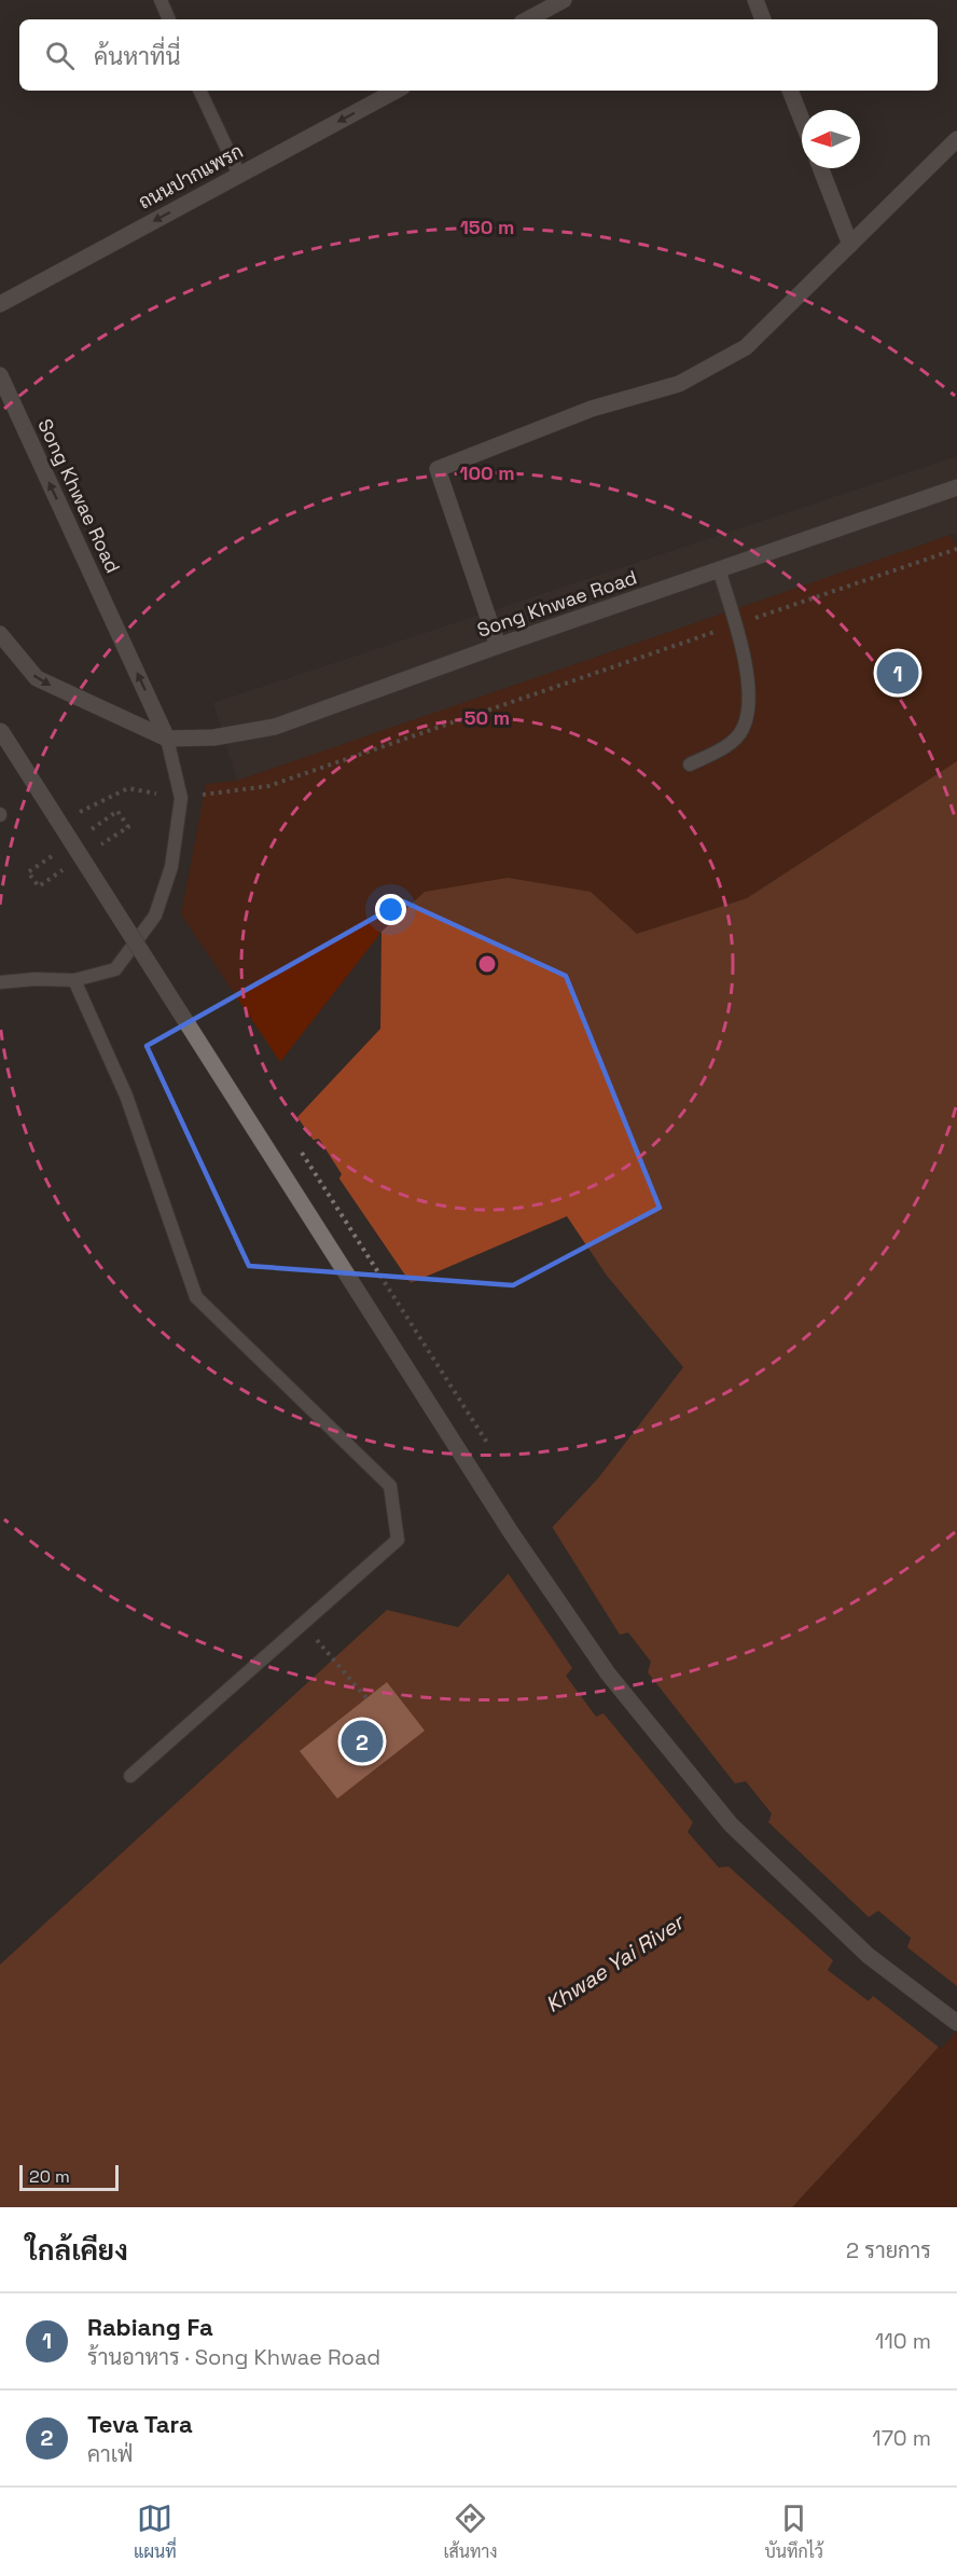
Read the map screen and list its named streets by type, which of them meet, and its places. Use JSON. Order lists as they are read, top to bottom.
{
  "streets": {
    "street": ["ถนนปากแพรก", "Song Khwae Road"]
  },
  "one_way": ["ถนนปากแพรก"],
  "water": ["Khwae Yai River"],
  "scale_bar": "20 m",
  "north": "left",
  "page": {
    "search": "ค้นหาที่นี่",
    "pins": ["1", "2"],
    "scale": "20 m",
    "heading": ["ใกล้เคียง", "2 รายการ"],
    "list": [
      {
        "mark": "1",
        "name": "Rabiang Fa",
        "note": "ร้านอาหาร · Song Khwae Road",
        "value": "110 m"
      },
      {
        "mark": "2",
        "name": "Teva Tara",
        "note": "คาเฟ่",
        "value": "170 m"
      }
    ],
    "nav": ["แผนที่", "เส้นทาง", "บันทึกไว้"]
  },
  "rings": ["150 m", "100 m", "50 m"]
}
